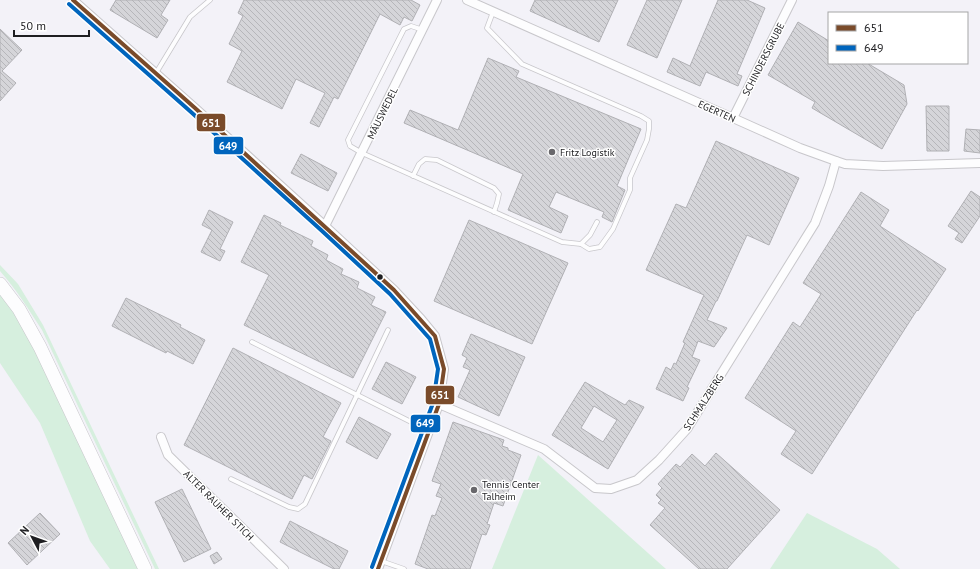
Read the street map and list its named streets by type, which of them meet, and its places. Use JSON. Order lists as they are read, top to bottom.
{
  "streets": {
    "street": [
      "SCHINDERSGRUBE",
      "EGERTEN",
      "MÄUSWEDEL",
      "SCHMALZBERG",
      "ALTER RAUHER STICH"
    ]
  },
  "crossings": [
    ["SCHINDERSGRUBE", "EGERTEN"],
    ["EGERTEN", "SCHMALZBERG"]
  ],
  "places": ["Fritz Logistik", "Tennis Center Talheim"],
  "lines": ["transit line 651", "transit line 649"],
  "legend": ["651", "649"],
  "scale_bar": "50 m",
  "north": "top left"
}
